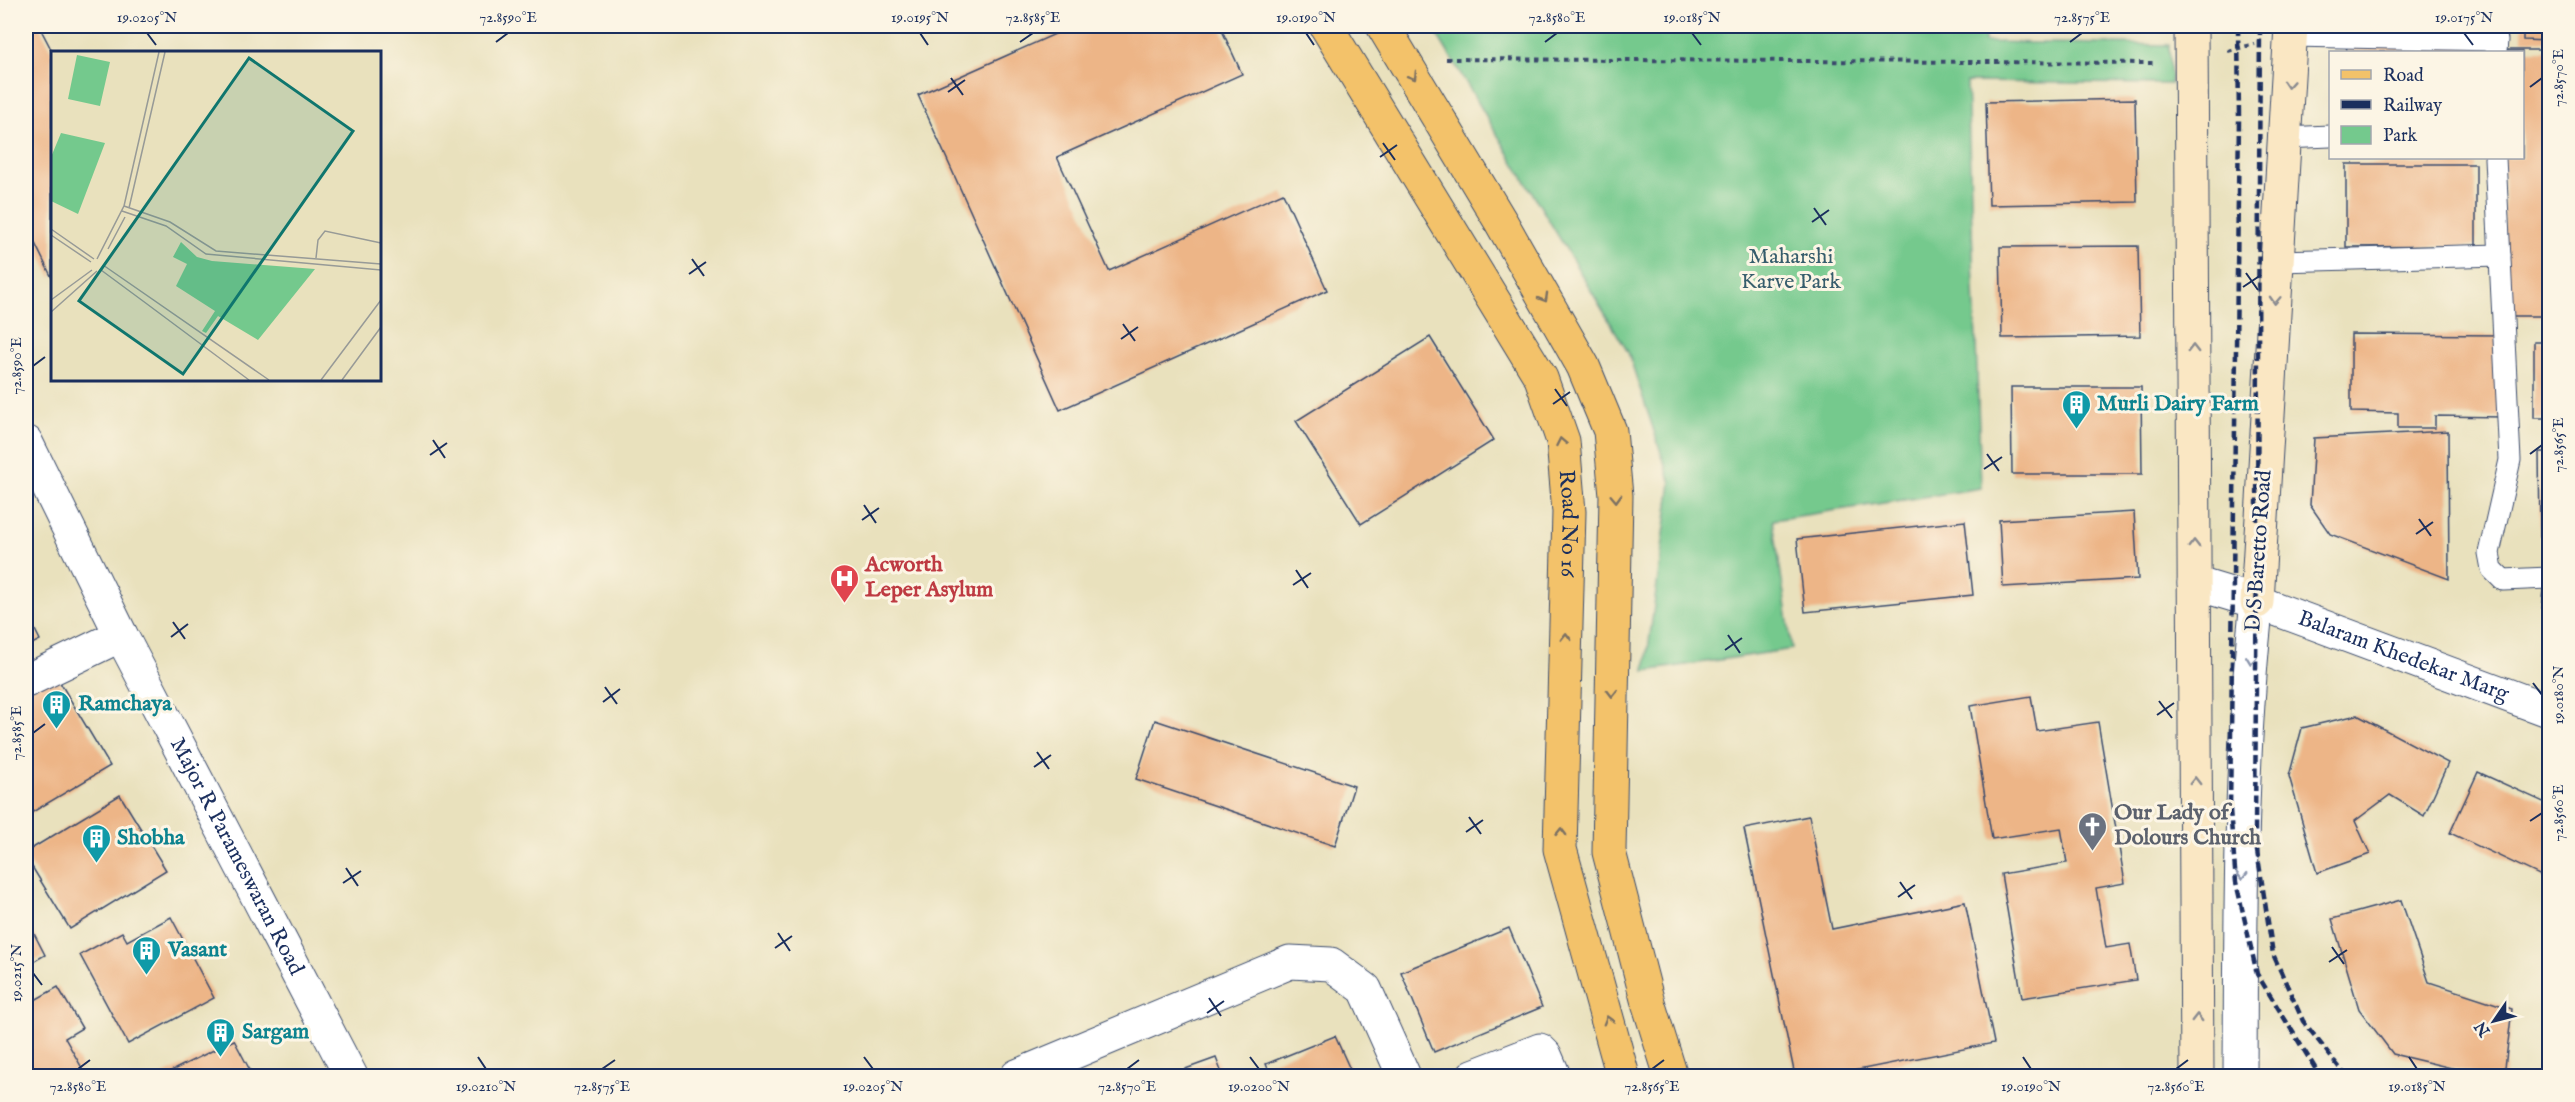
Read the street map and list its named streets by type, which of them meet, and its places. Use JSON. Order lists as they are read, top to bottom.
{
  "streets": {
    "main road": ["Road No 16", "D S Baretto Road"],
    "street": ["Balaram Khedekar Marg", "Major R Parameswaran Road"]
  },
  "crossings": [
    ["D S Baretto Road", "Balaram Khedekar Marg"]
  ],
  "parks": ["Maharshi Karve Park"],
  "places": {
    "building": [
      "Murli Dairy Farm",
      "Ramchaya",
      "Shobha",
      "Vasant",
      "Sargam"
    ],
    "hospital": ["Acworth Leper Asylum"],
    "church": ["Our Lady of Dolours Church"]
  },
  "legend": ["Road", "Railway", "Park"],
  "north": "bottom left",
  "coordinates": [
    "19.0205°N",
    "72.8590°E",
    "19.0195°N",
    "72.8585°E",
    "19.0190°N",
    "72.8580°E",
    "19.0185°N",
    "72.8575°E",
    "19.0175°N",
    "72.8570°E",
    "72.8565°E",
    "19.0180°N",
    "72.8560°E",
    "19.0215°N",
    "19.0210°N",
    "19.0200°N"
  ]
}
